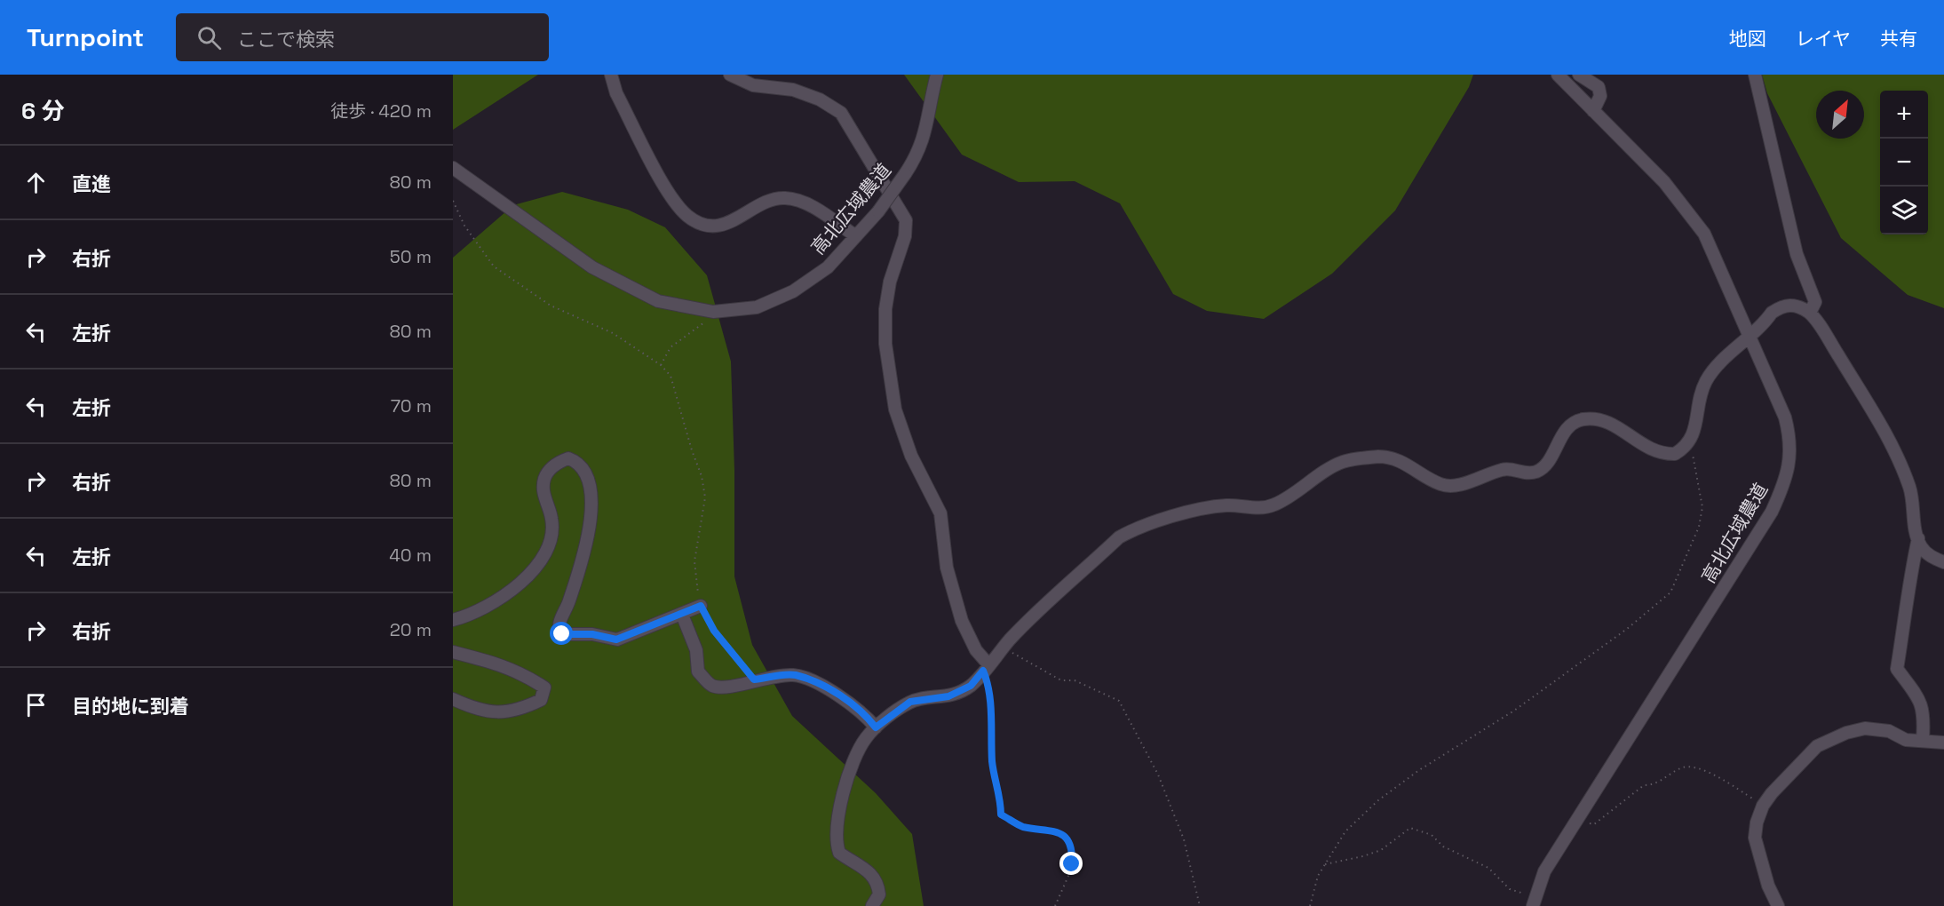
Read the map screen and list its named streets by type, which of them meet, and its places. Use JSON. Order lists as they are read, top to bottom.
{
  "streets": {
    "street": ["高北広域農道"]
  },
  "north": "top right",
  "page": {
    "header": "Turnpoint",
    "search": "ここで検索",
    "nav": ["地図", "レイヤ", "共有"],
    "heading": ["6 分", "徒歩 · 420 m"],
    "map_buttons": ["+", "−"],
    "list": [
      ["直進", "80 m"],
      ["右折", "50 m"],
      ["左折", "80 m"],
      ["左折", "70 m"],
      ["右折", "80 m"],
      ["左折", "40 m"],
      ["右折", "20 m"],
      "目的地に到着"
    ]
  }
}
